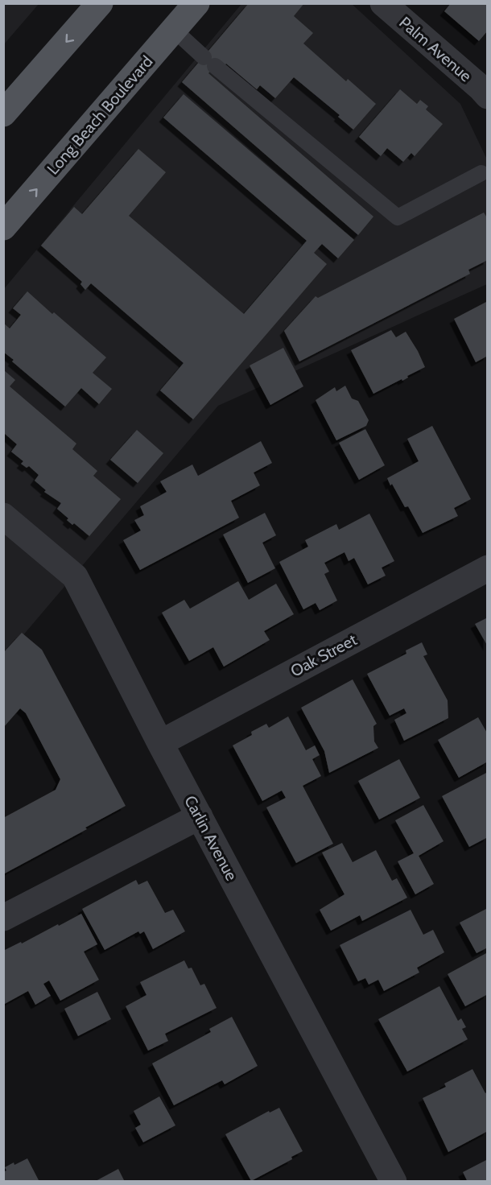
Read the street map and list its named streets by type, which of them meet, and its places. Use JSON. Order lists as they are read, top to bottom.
{
  "streets": {
    "main road": ["Long Beach Boulevard"],
    "street": ["Palm Avenue", "Oak Street", "Carlin Avenue"]
  },
  "crossings": [
    ["Oak Street", "Carlin Avenue"]
  ]
}
